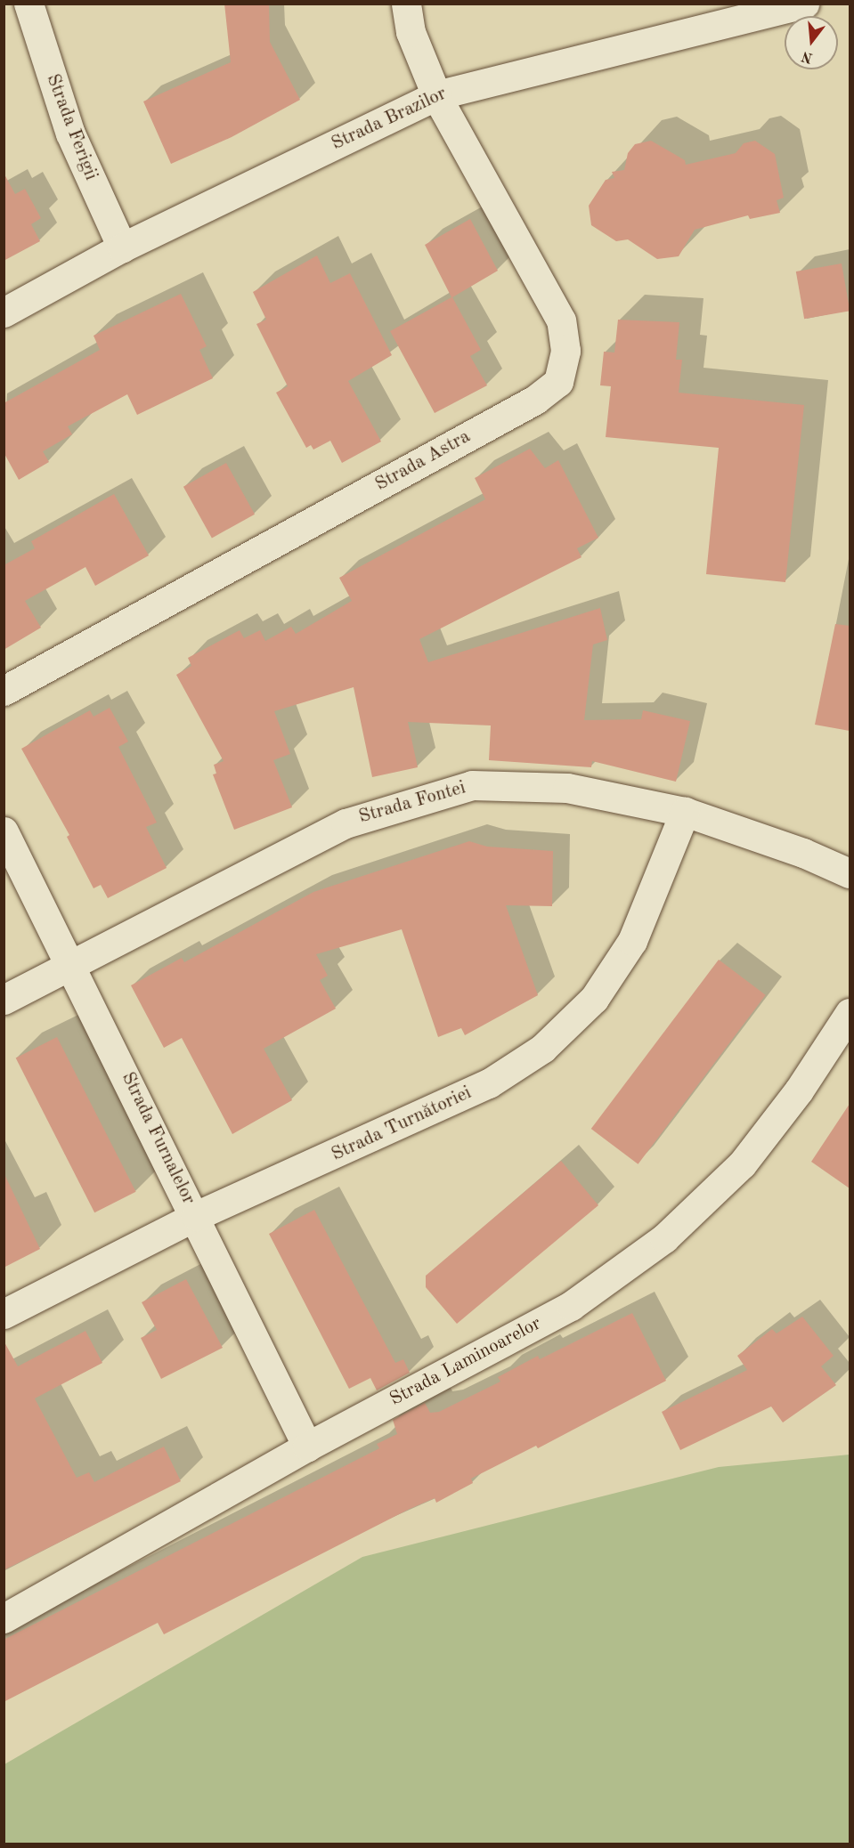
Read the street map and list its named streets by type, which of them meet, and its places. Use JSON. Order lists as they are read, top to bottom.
{
  "streets": {
    "street": [
      "Strada Brazilor",
      "Strada Ferigii",
      "Strada Astra",
      "Strada Fontei",
      "Strada Turnătoriei",
      "Strada Furnalelor",
      "Strada Laminoarelor"
    ]
  },
  "crossings": [
    ["Strada Brazilor", "Strada Ferigii"],
    ["Strada Brazilor", "Strada Astra"],
    ["Strada Fontei", "Strada Turnătoriei"],
    ["Strada Fontei", "Strada Furnalelor"],
    ["Strada Turnătoriei", "Strada Furnalelor"],
    ["Strada Furnalelor", "Strada Laminoarelor"]
  ],
  "north": "bottom"
}
